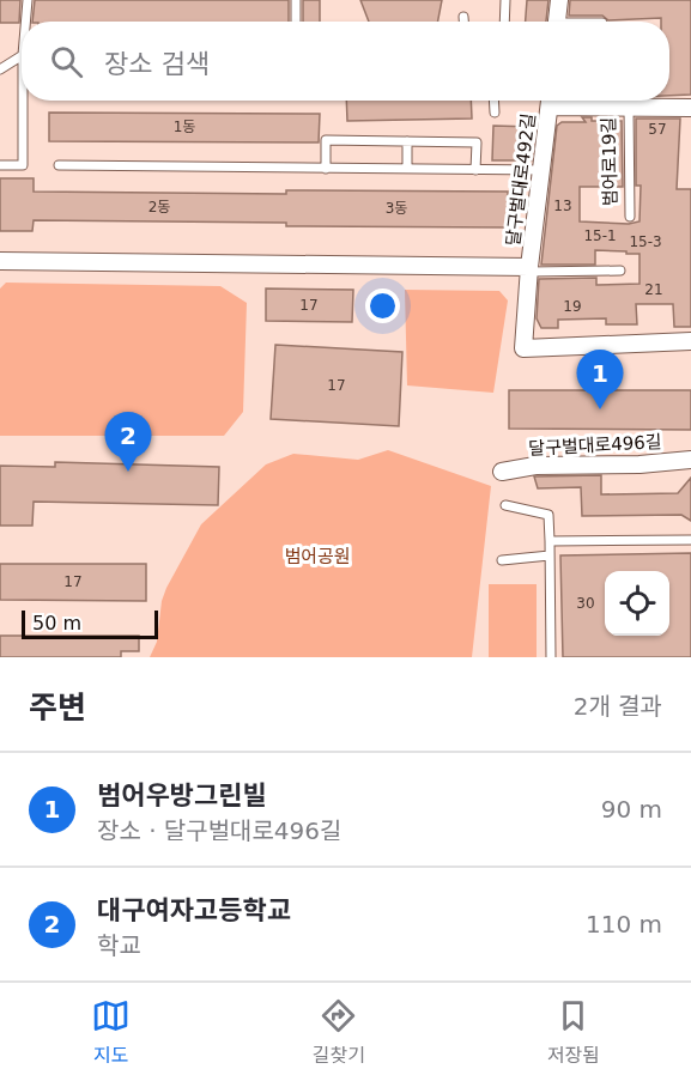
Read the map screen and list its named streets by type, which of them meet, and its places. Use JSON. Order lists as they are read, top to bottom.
{
  "streets": {
    "street": ["범어로19길", "달구벌대로492길", "달구벌대로496길"]
  },
  "parks": ["범어공원"],
  "house_numbers": [
    "1동",
    "57",
    "13",
    "2동",
    "3동",
    "15-1",
    "15-3",
    "21",
    "17",
    "19",
    "17",
    "17",
    "30"
  ],
  "scale_bar": "50 m",
  "page": {
    "search": "장소 검색",
    "pins": ["1", "2"],
    "scale": "50 m",
    "heading": ["주변", "2개 결과"],
    "list": [
      {
        "mark": "1",
        "name": "범어우방그린빌",
        "note": "장소 · 달구벌대로496길",
        "value": "90 m"
      },
      {
        "mark": "2",
        "name": "대구여자고등학교",
        "note": "학교",
        "value": "110 m"
      }
    ],
    "nav": ["지도", "길찾기", "저장됨"]
  }
}
